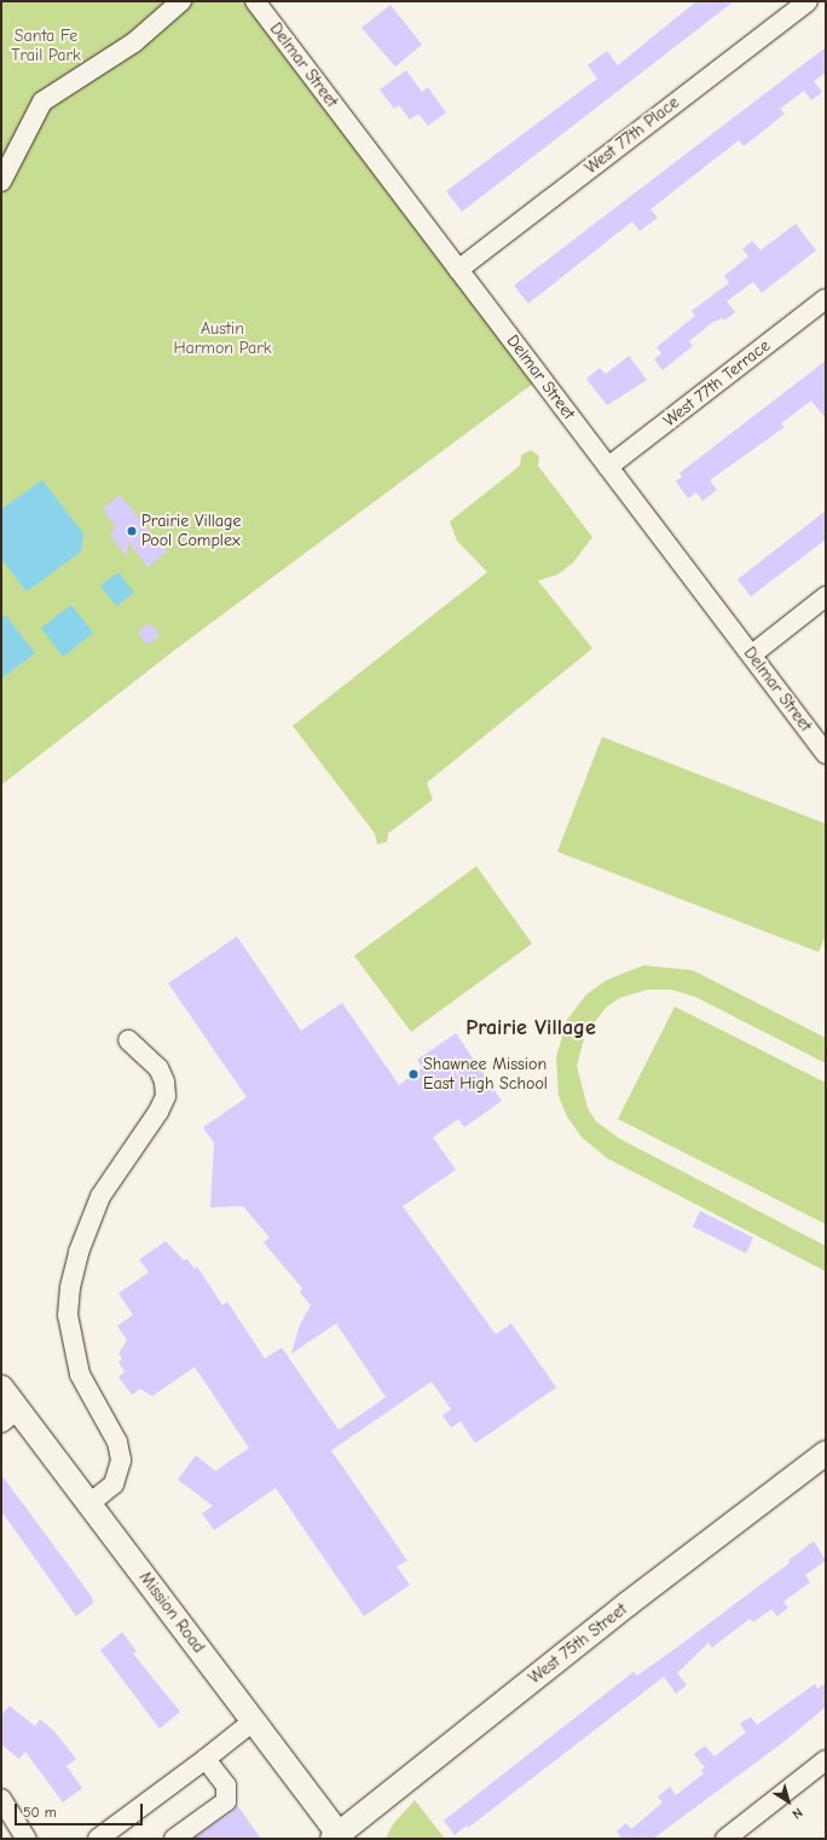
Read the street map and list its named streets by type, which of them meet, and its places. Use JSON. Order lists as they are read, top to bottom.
{
  "streets": {
    "main road": ["Mission Road", "West 75th Street"],
    "street": ["Delmar Street", "West 77th Place", "West 77th Terrace"]
  },
  "crossings": [
    ["Delmar Street", "West 77th Place"],
    ["Delmar Street", "West 77th Terrace"],
    ["Mission Road", "West 75th Street"]
  ],
  "districts": ["Prairie Village"],
  "parks": ["Santa Fe Trail Park", "Austin Harmon Park"],
  "places": ["Prairie Village Pool Complex", "Shawnee Mission East High School"],
  "scale_bar": "50 m",
  "north": "bottom right"
}
